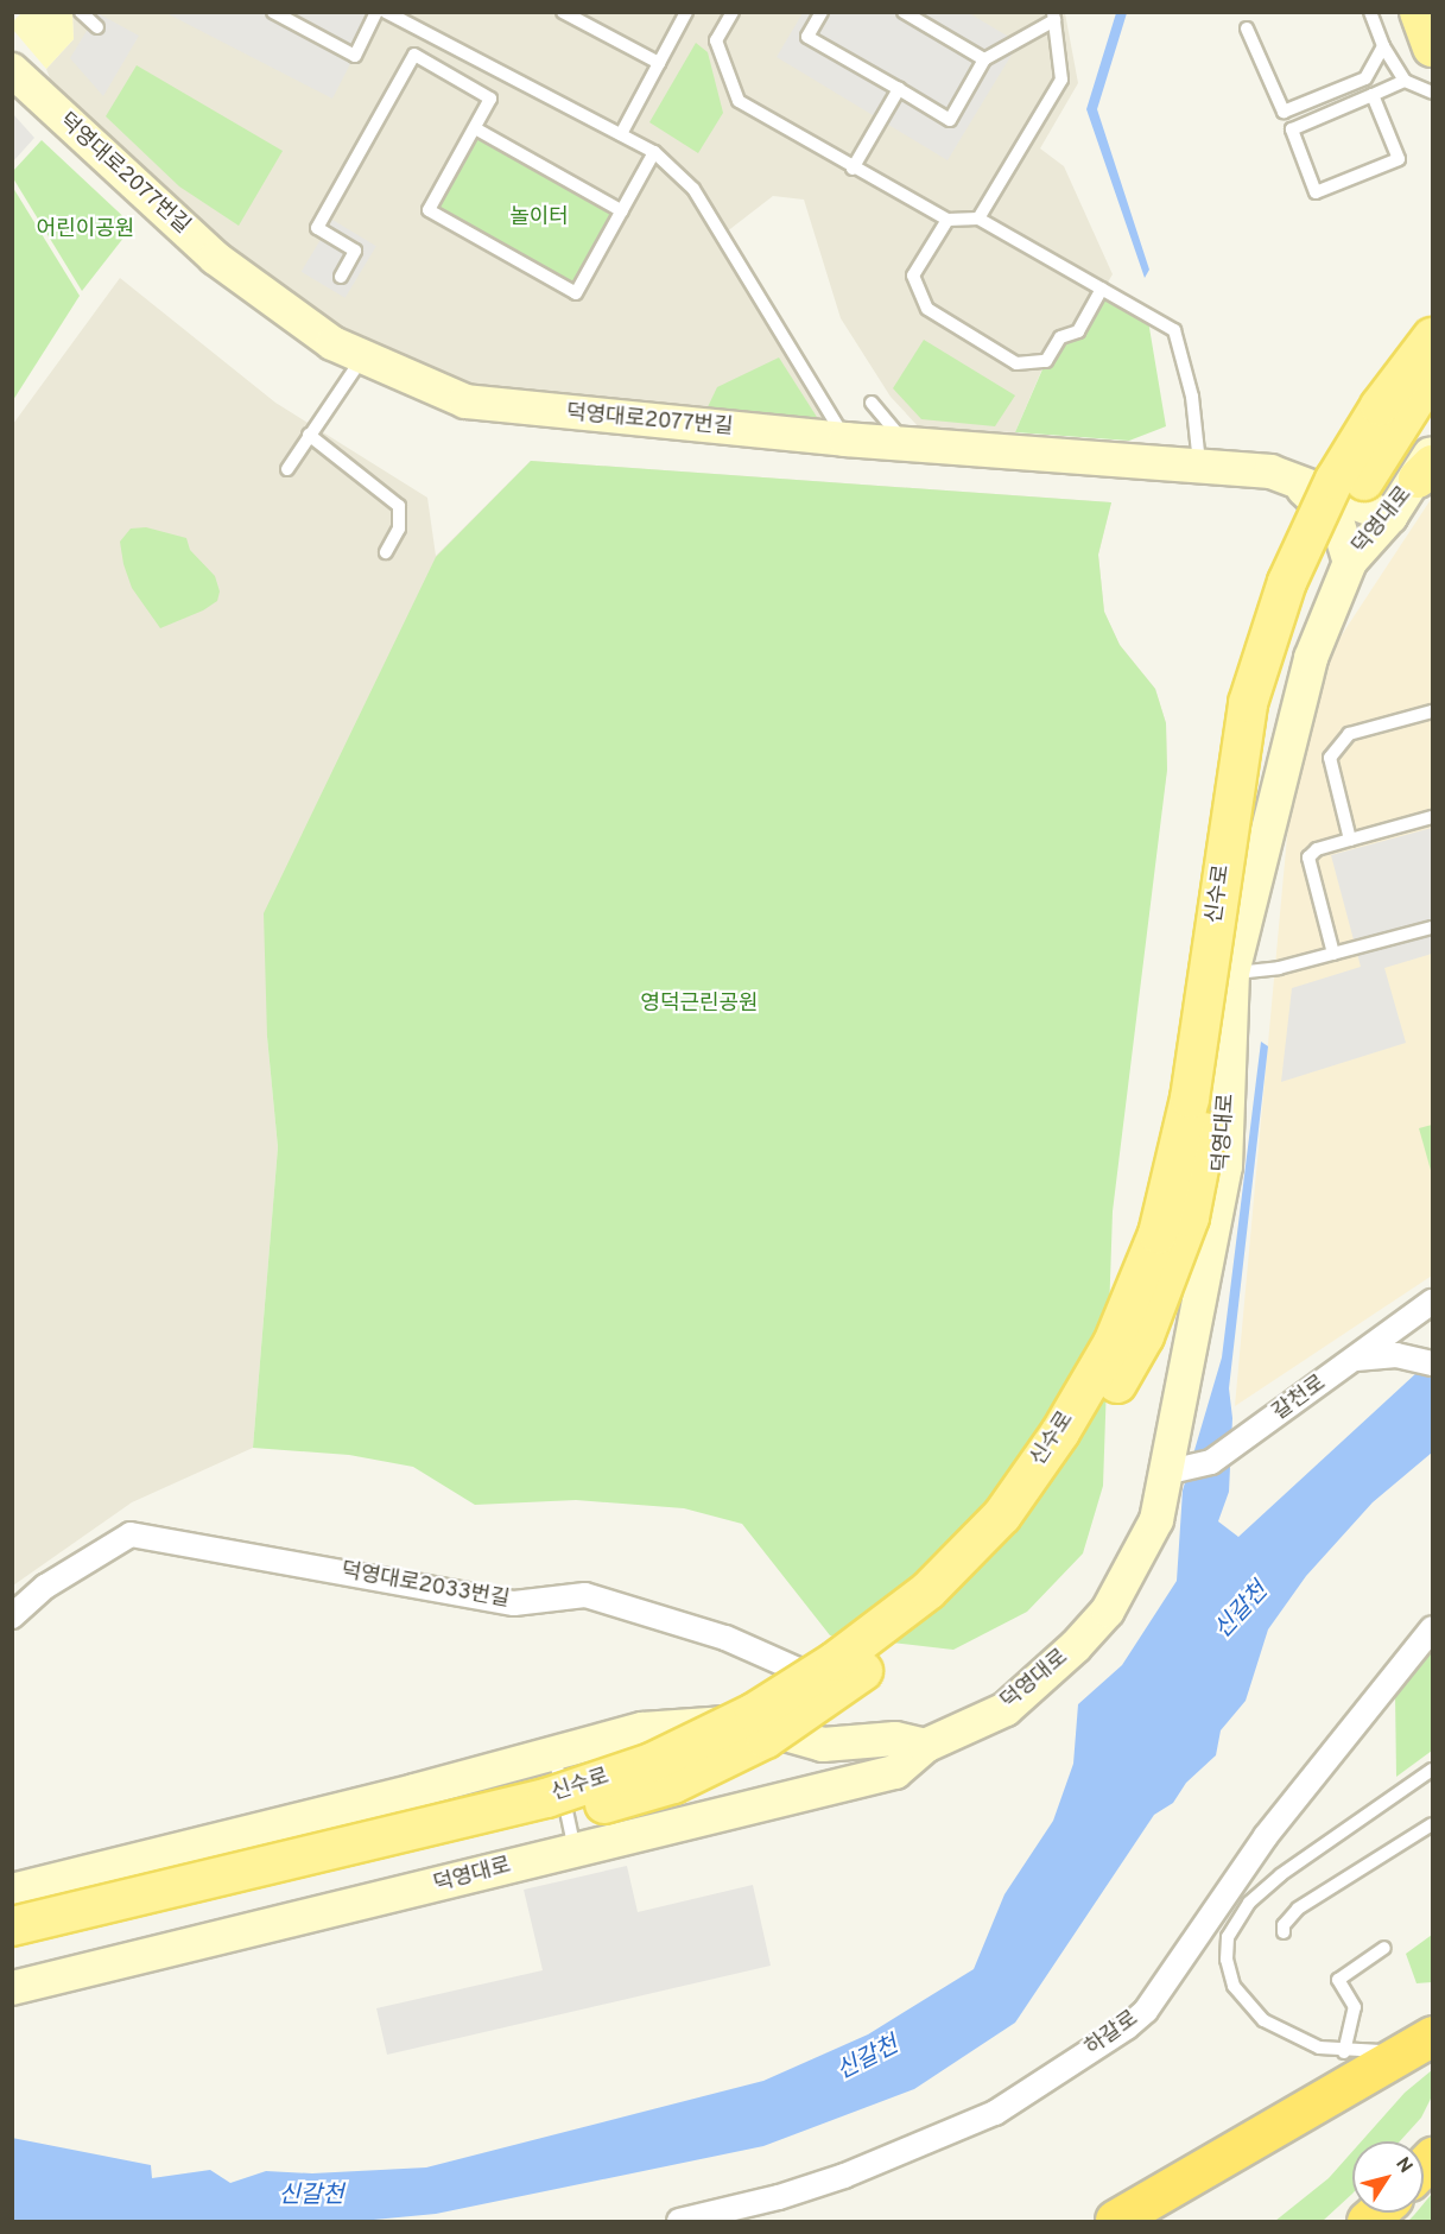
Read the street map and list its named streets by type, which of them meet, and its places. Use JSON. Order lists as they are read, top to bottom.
{
  "streets": {
    "main road": ["신수로"],
    "street": [
      "덕영대로2077번길",
      "덕영대로",
      "갈천로",
      "덕영대로2033번길",
      "하갈로"
    ]
  },
  "crossings": [
    ["덕영대로2077번길", "덕영대로"],
    ["덕영대로", "갈천로"]
  ],
  "water": ["신갈천"],
  "parks": ["놀이터", "어린이공원", "영덕근린공원"],
  "north": "top right"
}
